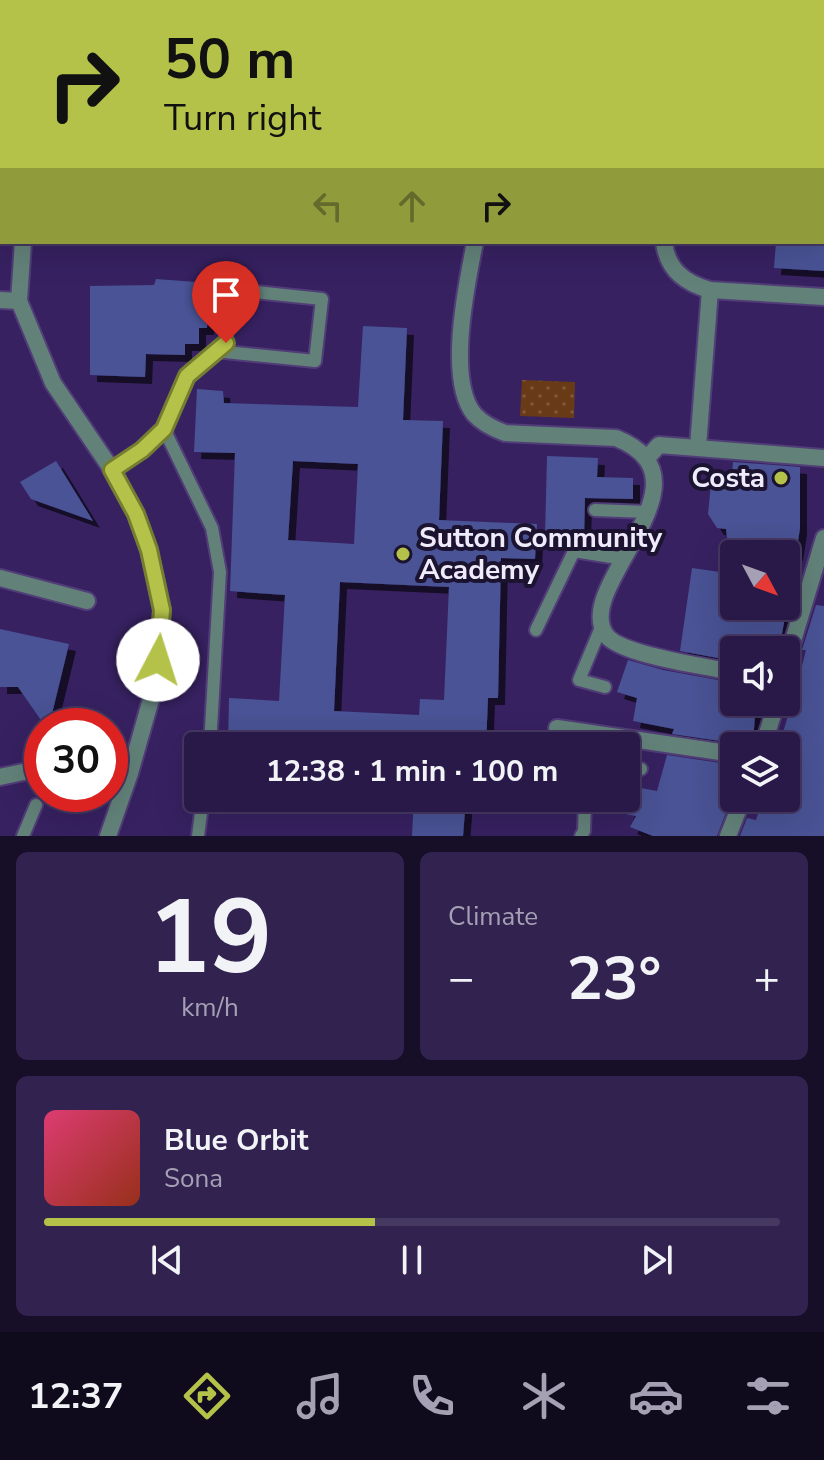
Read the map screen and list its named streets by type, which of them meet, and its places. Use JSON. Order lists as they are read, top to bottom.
{
  "places": ["Costa", "Sutton Community Academy"],
  "north": "bottom right",
  "page": {
    "turn": ["50 m", "Turn right"],
    "limit": "30",
    "trip": "12:38 · 1 min · 100 m",
    "tile": [
      ["19", "km/h"],
      "Climate"
    ],
    "heat": ["−", "23°", "+"],
    "song": ["Blue Orbit", "Sona"],
    "tabs": "12:37"
  }
}
